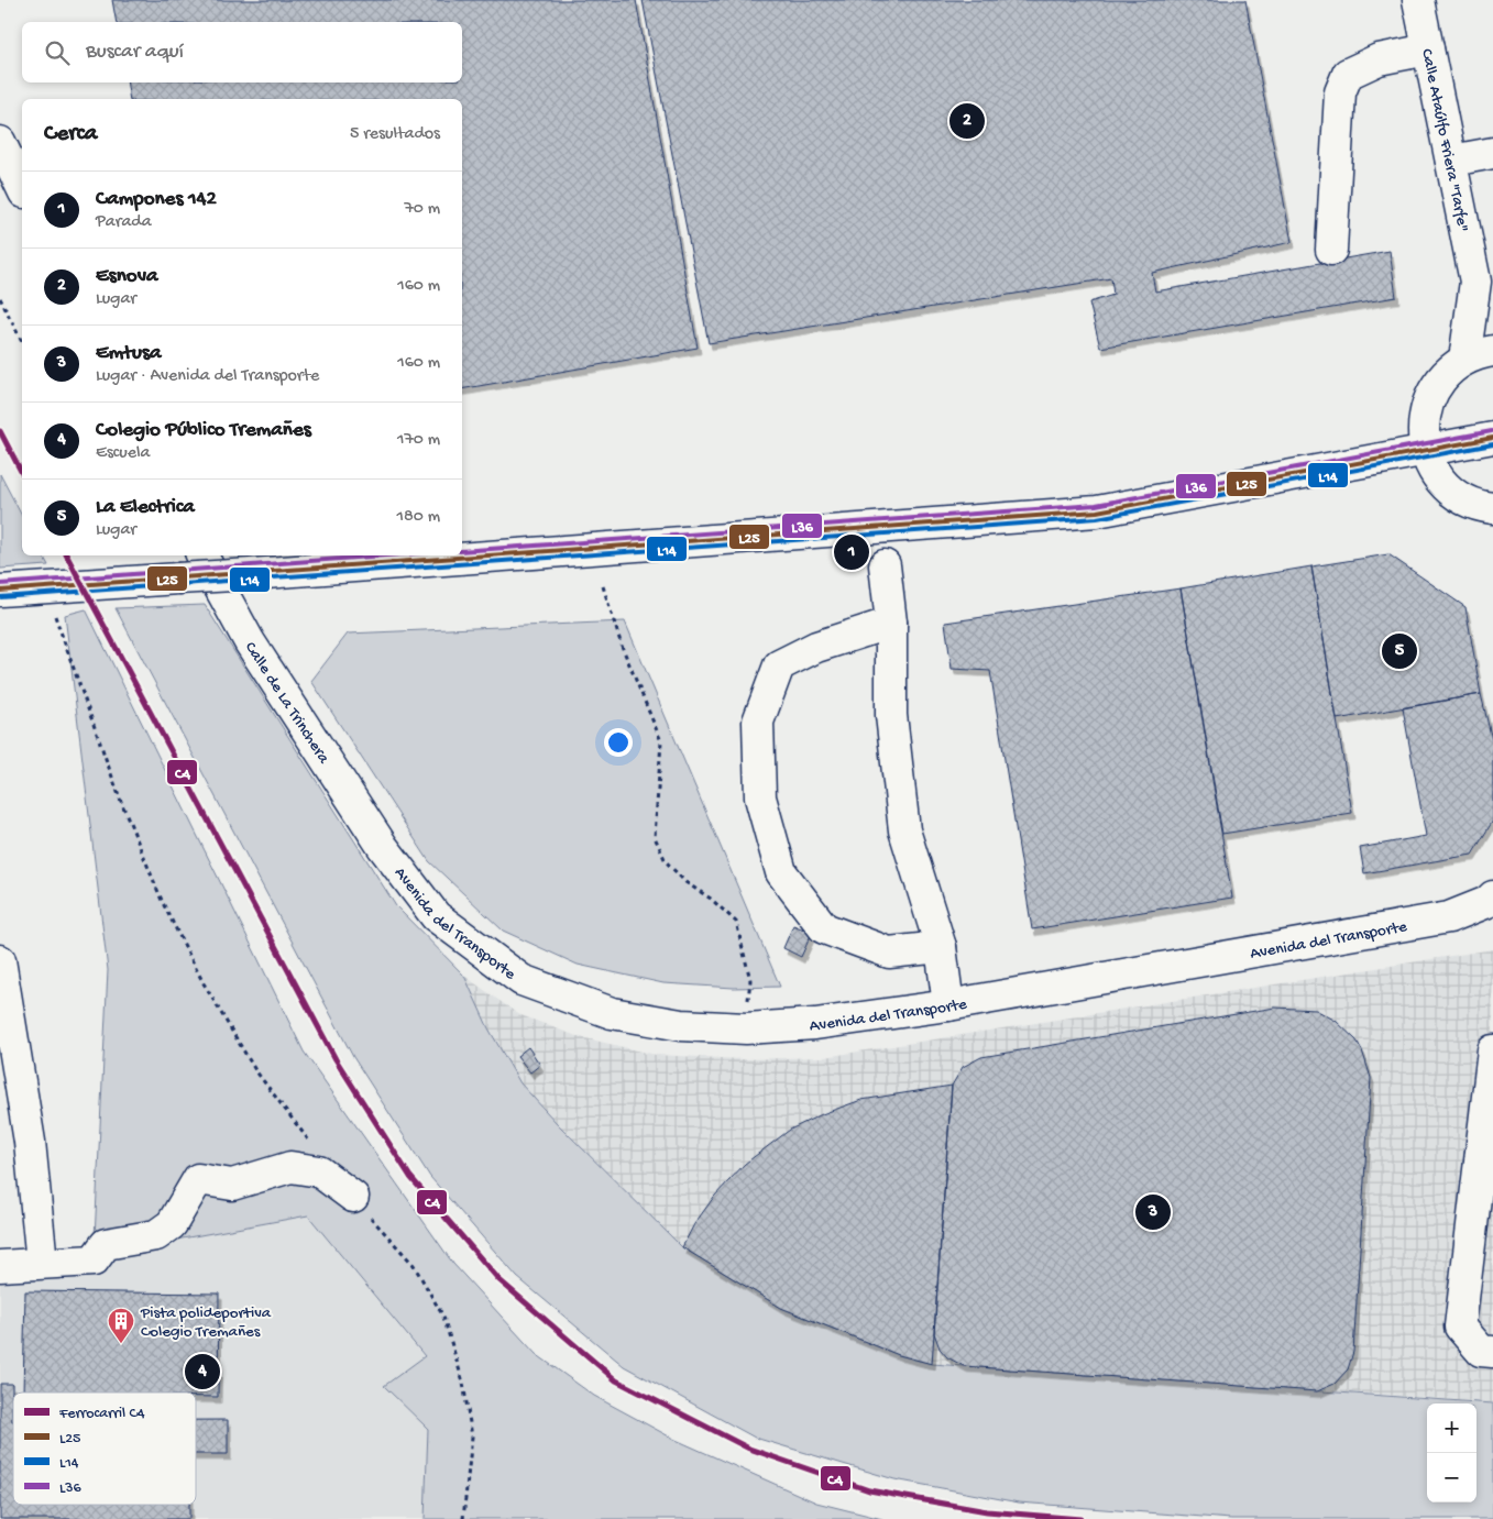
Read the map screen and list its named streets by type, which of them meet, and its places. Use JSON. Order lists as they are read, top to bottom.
{
  "streets": {
    "street": ["Calle Ataúlfo Friera \"Tarfe\"", "Calle de La Trinchera", "Avenida del Transporte"]
  },
  "crossings": [
    ["Calle de La Trinchera", "Avenida del Transporte"]
  ],
  "places": {
    "building": ["Pista polideportiva Colegio Tremañes"]
  },
  "lines": [
    "rail line C4",
    "transit line L36",
    "transit line L25",
    "transit line L14"
  ],
  "legend": [
    "Ferrocarril C4",
    "L25",
    "L14",
    "L36"
  ],
  "page": {
    "search": "Buscar aquí",
    "heading": ["Cerca", "5 resultados"],
    "pins": [
      "2",
      "1",
      "5",
      "3",
      "4"
    ],
    "list": [
      {
        "mark": "1",
        "name": "Campones 142",
        "note": "Parada",
        "value": "70 m"
      },
      {
        "mark": "2",
        "name": "Esnova",
        "note": "Lugar",
        "value": "160 m"
      },
      {
        "mark": "3",
        "name": "Emtusa",
        "note": "Lugar · Avenida del Transporte",
        "value": "160 m"
      },
      {
        "mark": "4",
        "name": "Colegio Público Tremañes",
        "note": "Escuela",
        "value": "170 m"
      },
      {
        "mark": "5",
        "name": "La Electrica",
        "note": "Lugar",
        "value": "180 m"
      }
    ],
    "map_buttons": ["+", "−"]
  }
}
